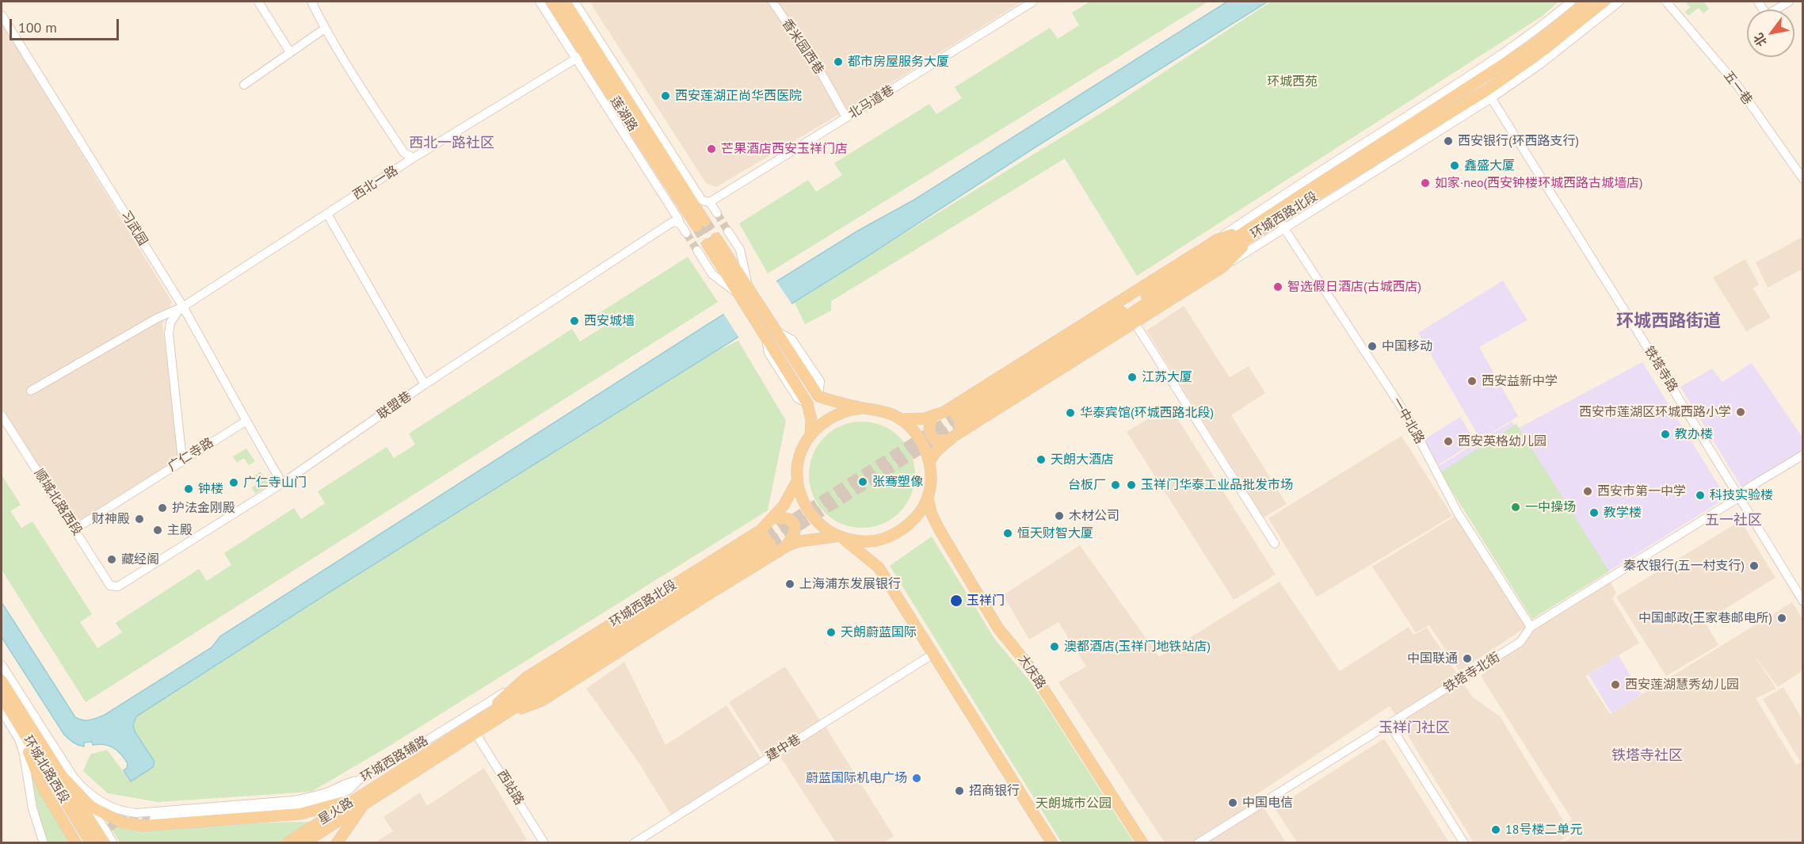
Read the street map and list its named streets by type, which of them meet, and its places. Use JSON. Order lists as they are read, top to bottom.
{
  "streets": {
    "main road": [
      "莲湖路",
      "环城西路北段",
      "大庆路",
      "环城北路西段",
      "星火路"
    ],
    "street": [
      "香米园西巷",
      "五一巷",
      "北马道巷",
      "西北一路",
      "习武园",
      "铁塔寺路",
      "联盟巷",
      "一中北路",
      "广仁寺路",
      "顺城北路西段",
      "铁塔寺北街",
      "建中巷",
      "环城西路辅路",
      "西站路"
    ]
  },
  "crossings": [
    ["香米园西巷", "北马道巷"],
    ["莲湖路", "西北一路"],
    ["西北一路", "习武园"],
    ["环城西路北段", "铁塔寺路"],
    ["环城西路北段", "一中北路"],
    ["环城西路北段", "大庆路"],
    ["环城西路北段", "环城西路辅路"],
    ["环城西路北段", "西站路"],
    ["环城西路北段", "星火路"],
    ["习武园", "广仁寺路"],
    ["铁塔寺路", "铁塔寺北街"],
    ["联盟巷", "顺城北路西段"],
    ["一中北路", "铁塔寺北街"],
    ["广仁寺路", "顺城北路西段"]
  ],
  "districts": [
    "西北一路社区",
    "环城西路街道",
    "五一社区",
    "玉祥门社区",
    "铁塔寺社区"
  ],
  "parks": ["环城西苑", "天朗城市公园"],
  "places": [
    "都市房屋服务大厦",
    "西安莲湖正尚华西医院",
    "西安银行(环西路支行)",
    "芒果酒店西安玉祥门店",
    "鑫盛大厦",
    "如家·neo(西安钟楼环城西路古城墙店)",
    "智选假日酒店(古城西店)",
    "西安城墙",
    "中国移动",
    "江苏大厦",
    "西安益新中学",
    "西安市莲湖区环城西路小学",
    "华泰宾馆(环城西路北段)",
    "教办楼",
    "西安英格幼儿园",
    "天朗大酒店",
    "张骞塑像",
    "广仁寺山门",
    "台板厂",
    "玉祥门华泰工业品批发市场",
    "钟楼",
    "西安市第一中学",
    "科技实验楼",
    "一中操场",
    "护法金刚殿",
    "教学楼",
    "木材公司",
    "财神殿",
    "主殿",
    "恒天财智大厦",
    "藏经阁",
    "秦农银行(五一村支行)",
    "上海浦东发展银行",
    "玉祥门",
    "中国邮政(王家巷邮电所)",
    "天朗蔚蓝国际",
    "澳都酒店(玉祥门地铁站店)",
    "中国联通",
    "西安莲湖慧秀幼儿园",
    "蔚蓝国际机电广场",
    "招商银行",
    "中国电信",
    "18号楼二单元"
  ],
  "scale_bar": "100 m",
  "north": "bottom left"
}
